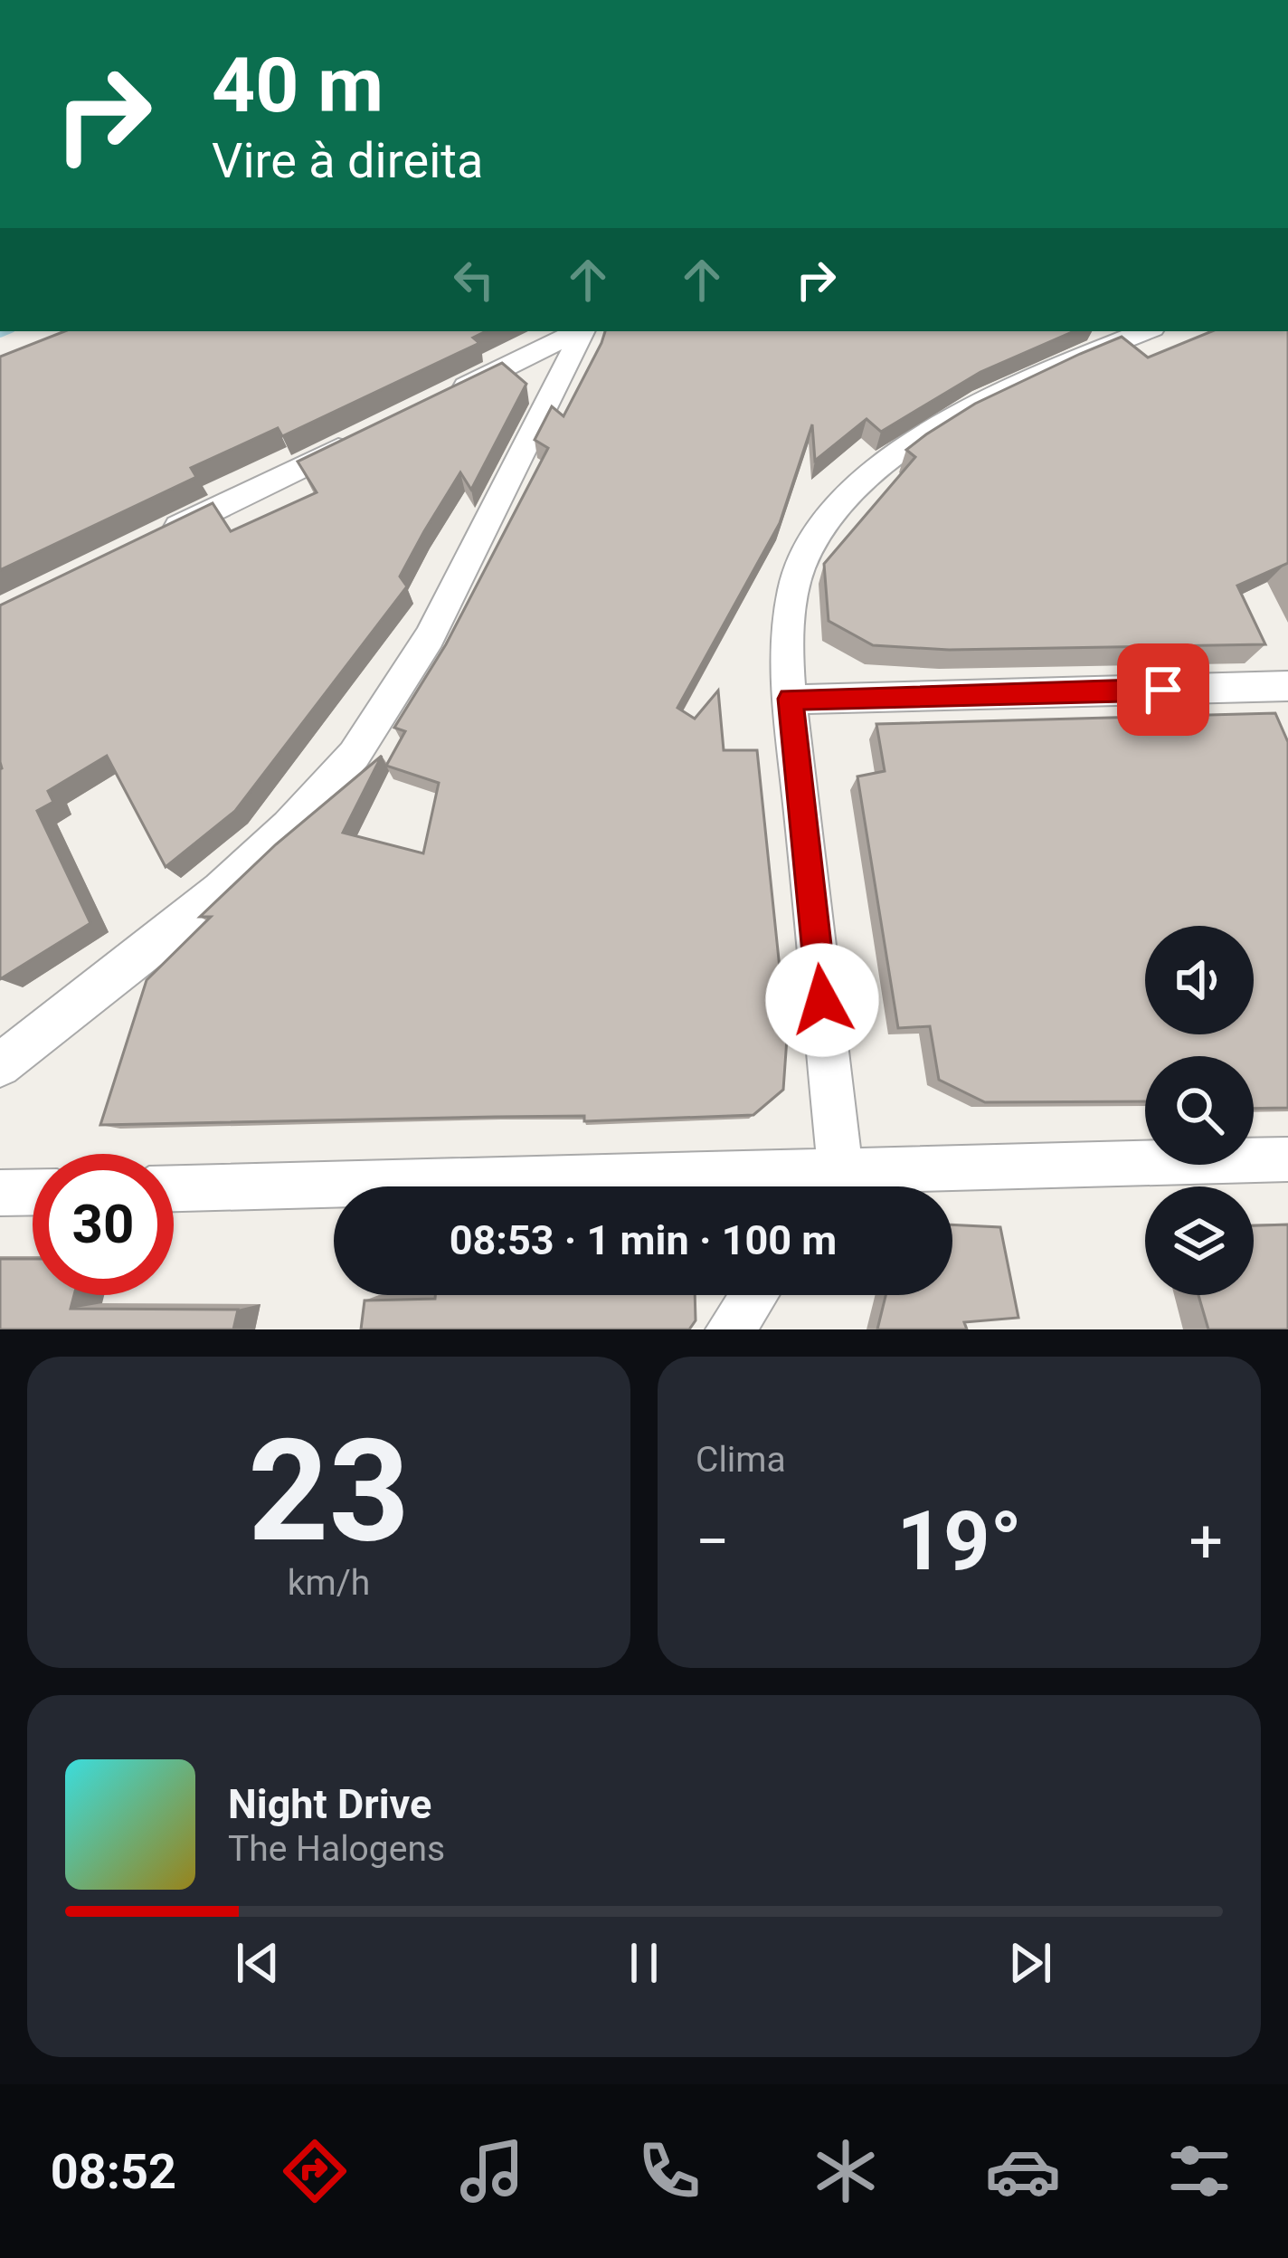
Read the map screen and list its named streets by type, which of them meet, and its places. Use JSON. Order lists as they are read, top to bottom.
{
  "page": {
    "turn": ["40 m", "Vire à direita"],
    "limit": "30",
    "trip": "08:53 · 1 min · 100 m",
    "tile": [
      ["23", "km/h"],
      "Clima"
    ],
    "heat": ["−", "19°", "+"],
    "song": ["Night Drive", "The Halogens"],
    "tabs": "08:52"
  }
}
